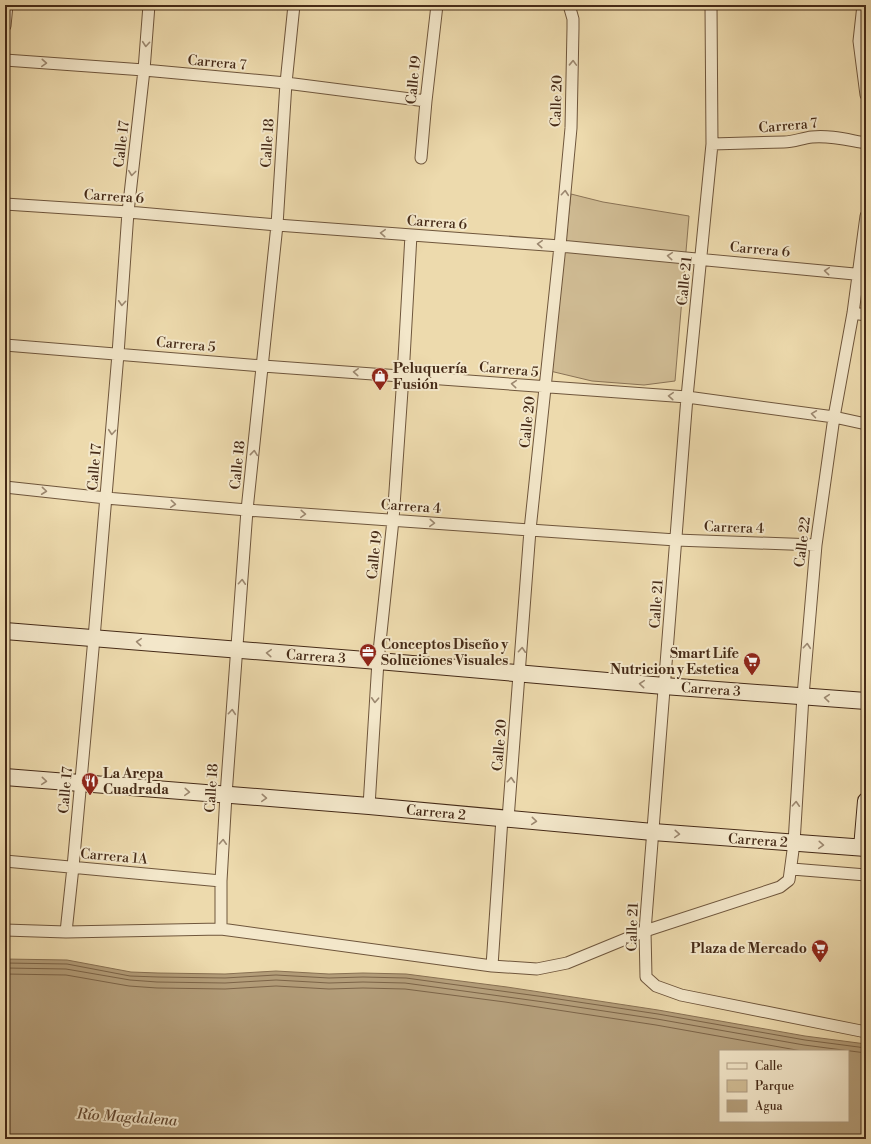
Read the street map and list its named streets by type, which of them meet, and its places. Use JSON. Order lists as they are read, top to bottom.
{
  "streets": {
    "main road": ["Carrera 3", "Carrera 2"],
    "street": [
      "Carrera 7",
      "Calle 19",
      "Calle 20",
      "Calle 18",
      "Calle 17",
      "Carrera 6",
      "Calle 21",
      "Carrera 5",
      "Carrera 4",
      "Calle 22",
      "Carrera 1A"
    ]
  },
  "crossings": [
    ["Carrera 7", "Calle 19"],
    ["Carrera 7", "Calle 18"],
    ["Carrera 7", "Calle 17"],
    ["Carrera 7", "Calle 21"],
    ["Calle 19", "Carrera 6"],
    ["Calle 19", "Carrera 5"],
    ["Calle 19", "Carrera 4"],
    ["Calle 19", "Carrera 3"],
    ["Calle 19", "Carrera 2"],
    ["Calle 20", "Carrera 6"],
    ["Calle 20", "Carrera 5"],
    ["Calle 20", "Carrera 4"],
    ["Calle 20", "Carrera 3"],
    ["Calle 20", "Carrera 2"],
    ["Calle 18", "Carrera 6"],
    ["Calle 18", "Carrera 5"],
    ["Calle 18", "Carrera 4"],
    ["Calle 18", "Carrera 3"],
    ["Calle 18", "Carrera 2"],
    ["Calle 18", "Carrera 1A"],
    ["Calle 17", "Carrera 6"],
    ["Calle 17", "Carrera 5"],
    ["Calle 17", "Carrera 4"],
    ["Calle 17", "Carrera 3"],
    ["Calle 17", "Carrera 2"],
    ["Calle 17", "Carrera 1A"],
    ["Carrera 6", "Calle 21"],
    ["Carrera 6", "Calle 22"],
    ["Calle 21", "Carrera 5"],
    ["Calle 21", "Carrera 4"],
    ["Calle 21", "Carrera 3"],
    ["Calle 21", "Carrera 2"],
    ["Carrera 5", "Calle 22"],
    ["Carrera 4", "Calle 22"],
    ["Calle 22", "Carrera 3"],
    ["Calle 22", "Carrera 2"]
  ],
  "one_way": [
    "Calle 20",
    "Calle 18",
    "Calle 17",
    "Carrera 6",
    "Carrera 5",
    "Carrera 4",
    "Calle 22",
    "Carrera 3",
    "Carrera 2"
  ],
  "water": ["Río Magdalena"],
  "places": {
    "shop": ["Peluquería Fusión"],
    "office": ["Conceptos Diseño y Soluciones Visuales"],
    "supermarket": ["Smart Life Nutricion y Estetica", "Plaza de Mercado"],
    "restaurant": ["La Arepa Cuadrada"]
  },
  "legend": ["Calle", "Parque", "Agua"]
}
